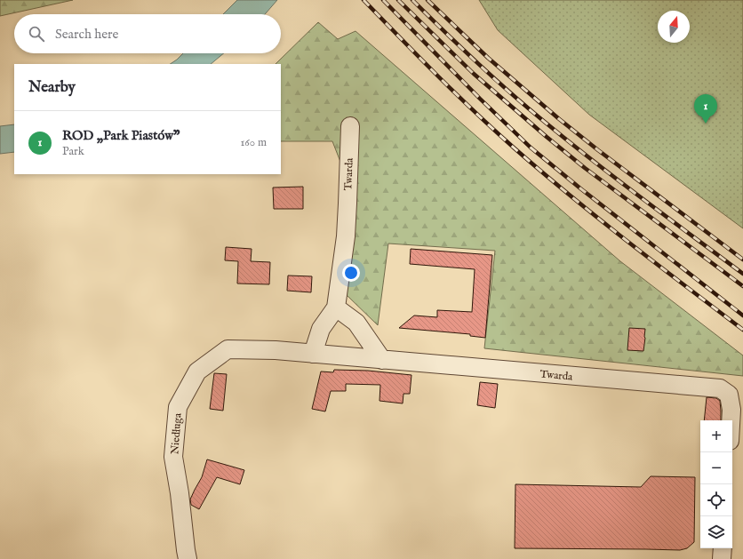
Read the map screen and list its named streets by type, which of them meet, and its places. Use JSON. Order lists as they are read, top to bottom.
{
  "streets": {
    "street": ["Twarda", "Niedługa"]
  },
  "crossings": [
    ["Twarda", "Niedługa"]
  ],
  "north": "top",
  "page": {
    "search": "Search here",
    "heading": "Nearby",
    "pins": "1",
    "list": [
      {
        "mark": "1",
        "name": "ROD „Park Piastów”",
        "note": "Park",
        "value": "160 m"
      }
    ],
    "map_buttons": ["+", "−"]
  }
}
